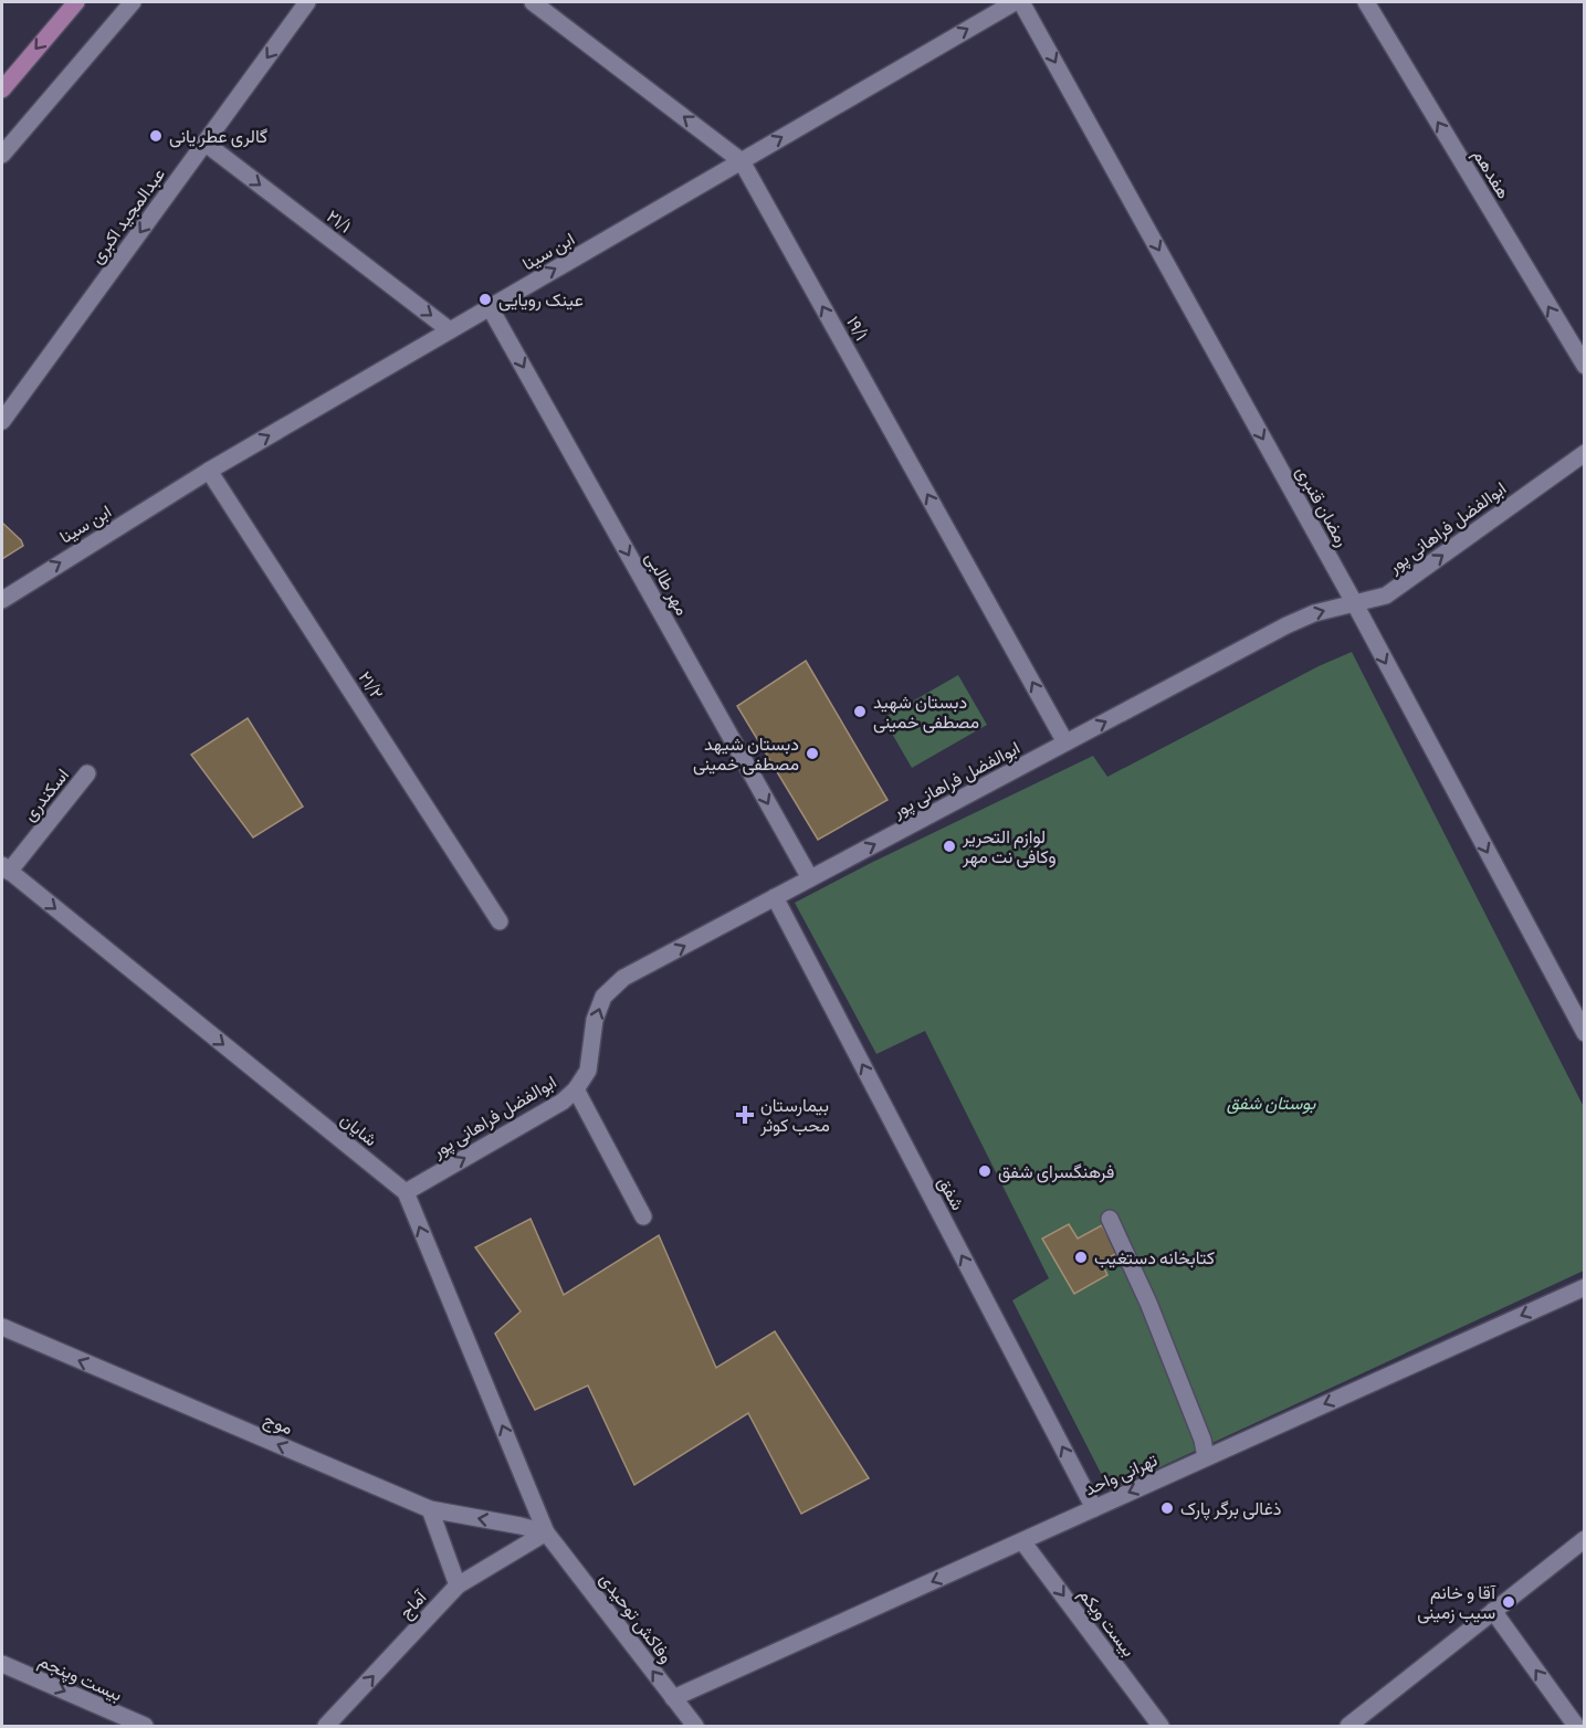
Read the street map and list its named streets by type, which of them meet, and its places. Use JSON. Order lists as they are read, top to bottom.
{
  "streets": {
    "street": [
      "هفدهم",
      "عبدالمجید اکبری",
      "۲۱/۱",
      "ابن سینا",
      "۱۹/۱",
      "رمضان قنبری",
      "ابوالفضل فراهانی پور",
      "مهر طالبی",
      "۲۱/۲",
      "اسکندری",
      "شایان",
      "شفق",
      "موج",
      "تهرانی واحد",
      "آماج",
      "وفاکش توحیدی",
      "بیست‌ ویکم",
      "بیست وپنجم"
    ]
  },
  "crossings": [
    ["عبدالمجید اکبری", "۲۱/۱"],
    ["۲۱/۱", "ابن سینا"],
    ["ابن سینا", "۱۹/۱"],
    ["ابن سینا", "مهر طالبی"],
    ["ابن سینا", "۲۱/۲"],
    ["۱۹/۱", "ابوالفضل فراهانی پور"],
    ["رمضان قنبری", "ابوالفضل فراهانی پور"],
    ["ابوالفضل فراهانی پور", "مهر طالبی"],
    ["ابوالفضل فراهانی پور", "شایان"],
    ["ابوالفضل فراهانی پور", "شفق"],
    ["اسکندری", "شایان"],
    ["شایان", "موج"],
    ["شایان", "آماج"],
    ["شایان", "وفاکش توحیدی"],
    ["شفق", "تهرانی واحد"],
    ["موج", "آماج"],
    ["موج", "وفاکش توحیدی"],
    ["تهرانی واحد", "وفاکش توحیدی"],
    ["تهرانی واحد", "بیست‌ ویکم"],
    ["آماج", "وفاکش توحیدی"]
  ],
  "one_way": [
    "هفدهم",
    "عبدالمجید اکبری",
    "۲۱/۱",
    "ابن سینا",
    "۱۹/۱",
    "رمضان قنبری",
    "ابوالفضل فراهانی پور",
    "مهر طالبی",
    "موج",
    "تهرانی واحد",
    "آماج",
    "وفاکش توحیدی",
    "بیست‌ ویکم",
    "بیست وپنجم"
  ],
  "parks": ["بوستان شفق"],
  "places": {
    "other": [
      "گالری عطر یانی",
      "عینک رویایی",
      "دبستان شهید مصطفی خمینی",
      "دبستان شیهد مصطفی خمینی",
      "لوازم التحریر وکافی نت مهر",
      "فرهنگسرای شفق",
      "کتابخانه دستغیب",
      "ذغالی برگر پارک",
      "آقا و خانم سیب زمینی"
    ],
    "health": ["بیمارستان محب کوثر"]
  }
}
